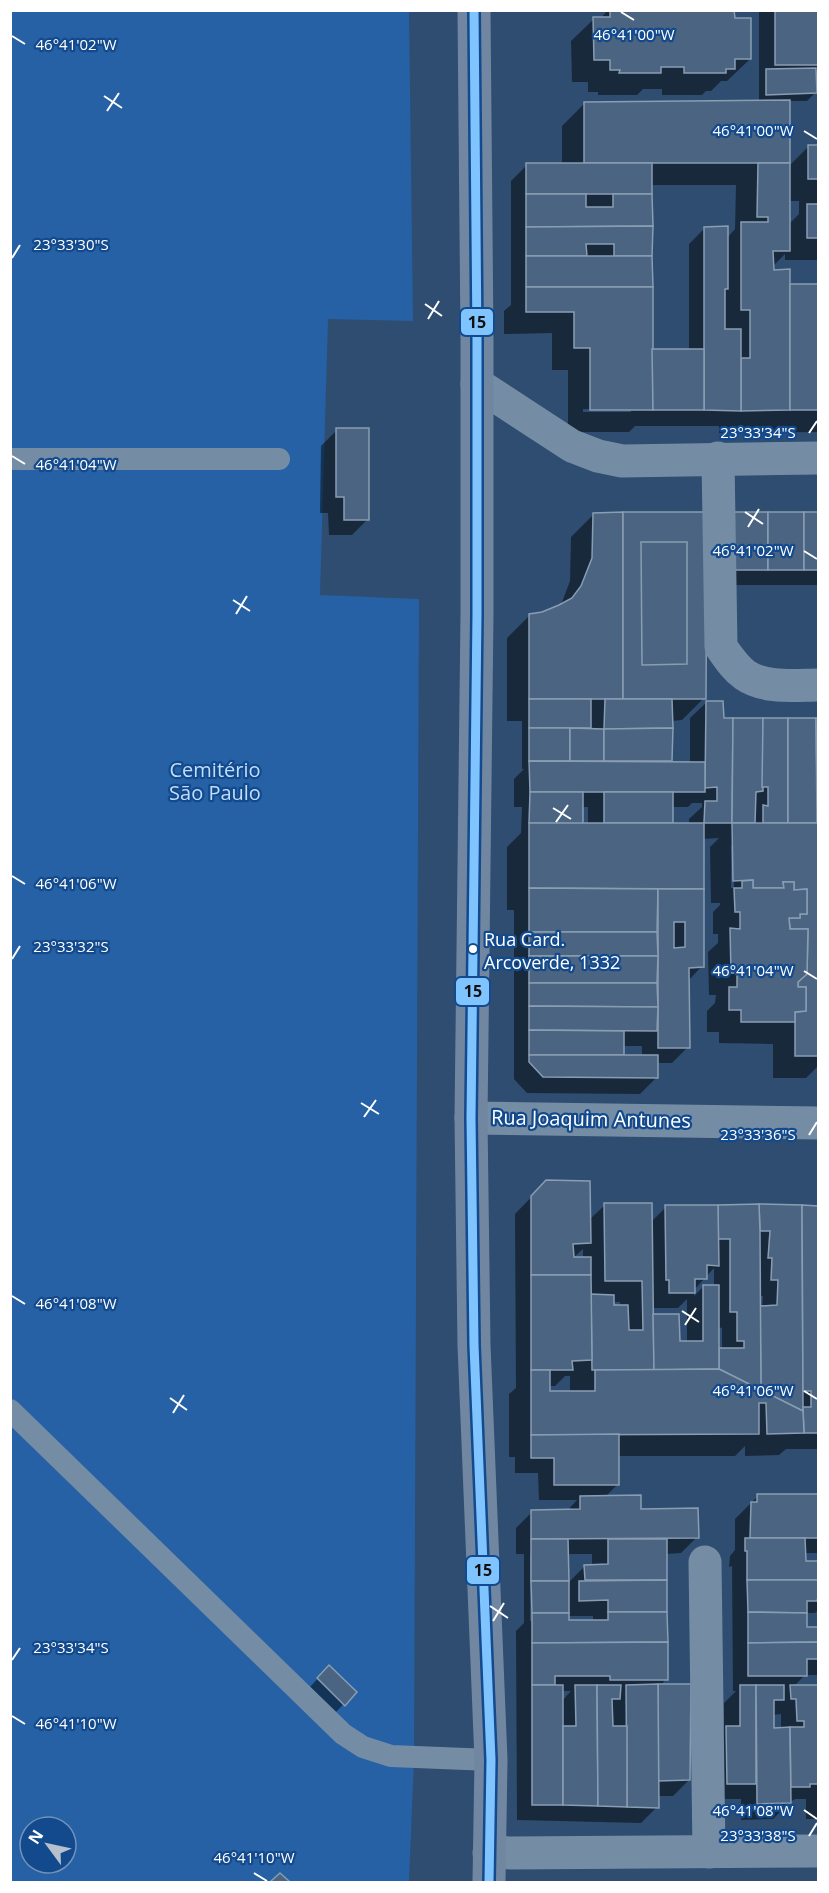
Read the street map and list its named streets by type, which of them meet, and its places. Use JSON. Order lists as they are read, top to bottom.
{
  "streets": {
    "street": ["Rua Joaquim Antunes"]
  },
  "parks": ["Cemitério São Paulo"],
  "places": ["Rua Card. Arcoverde, 1332"],
  "lines": ["transit line 15"],
  "north": "top left",
  "coordinates": [
    "46°41'00\"W",
    "46°41'02\"W",
    "23°33'30\"S",
    "23°33'34\"S",
    "46°41'04\"W",
    "46°41'06\"W",
    "23°33'32\"S",
    "23°33'36\"S",
    "46°41'08\"W",
    "46°41'10\"W",
    "23°33'38\"S"
  ]
}
